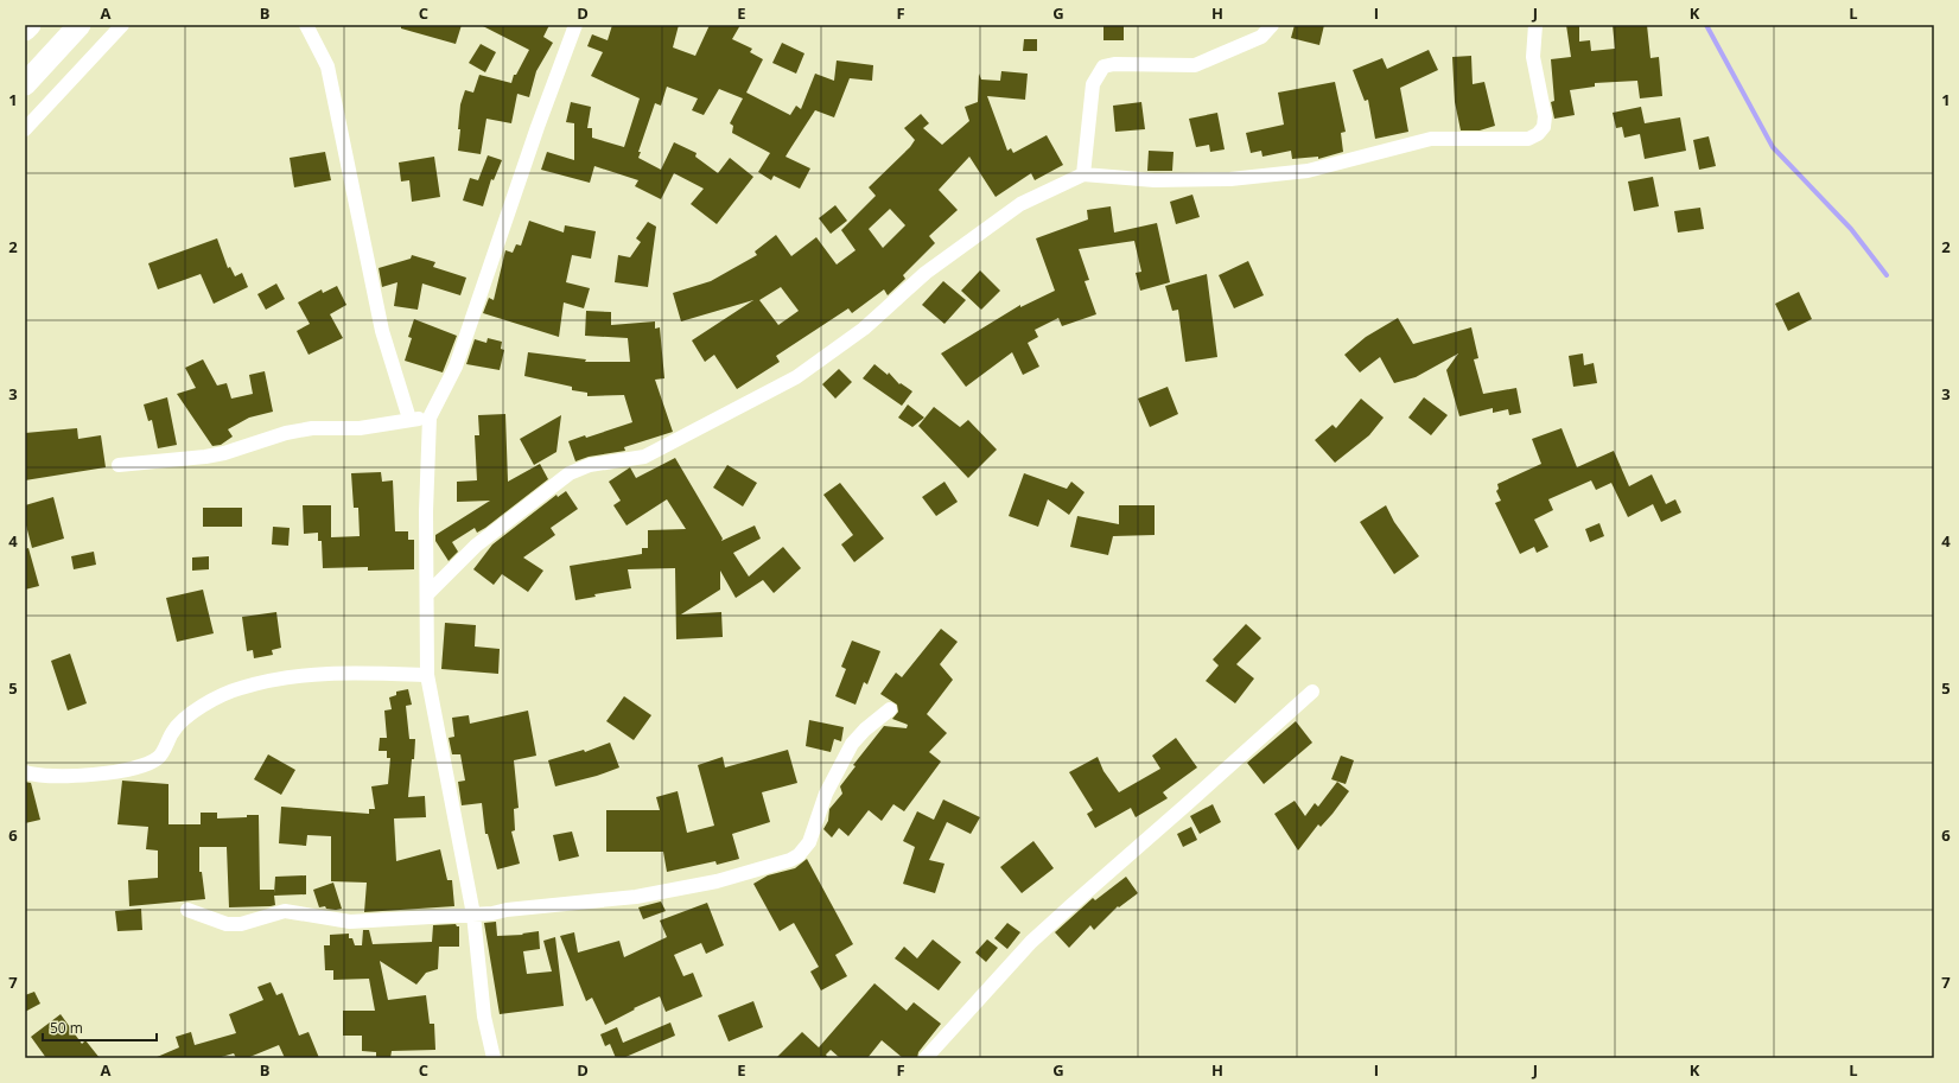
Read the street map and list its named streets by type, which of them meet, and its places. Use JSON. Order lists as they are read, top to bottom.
{
  "scale_bar": "50 m",
  "grid": {
    "columns": [
      "A",
      "B",
      "C",
      "D",
      "E",
      "F",
      "G",
      "H",
      "I",
      "J",
      "K",
      "L"
    ],
    "rows": [
      "1",
      "2",
      "3",
      "4",
      "5",
      "6",
      "7"
    ]
  }
}
